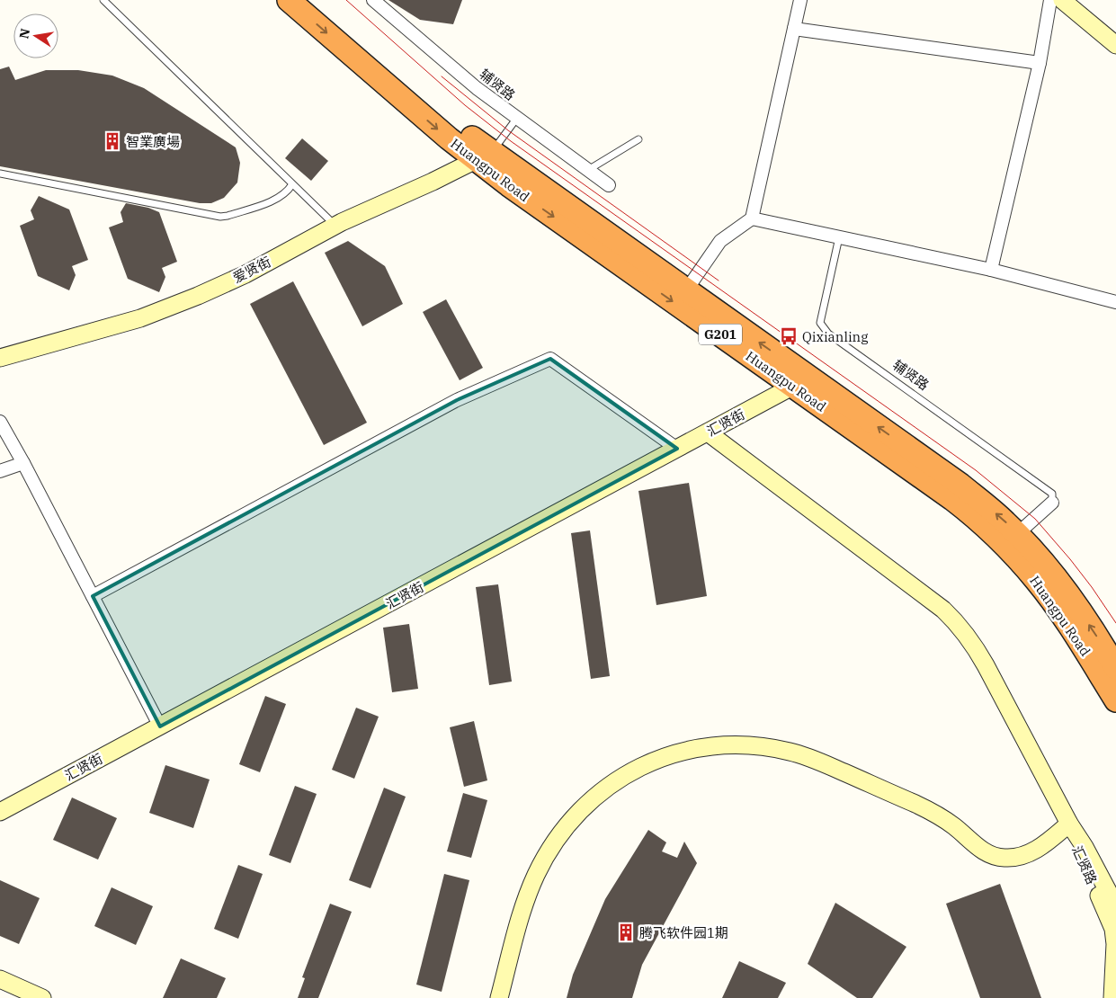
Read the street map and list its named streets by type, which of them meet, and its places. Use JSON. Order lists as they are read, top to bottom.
{
  "streets": {
    "highway": ["Huangpu Road", "G201"],
    "street": [
      "辅贤路",
      "爱贤街",
      "汇贤街",
      "汇贤路"
    ]
  },
  "crossings": [
    ["Huangpu Road", "爱贤街"],
    ["Huangpu Road", "汇贤街"]
  ],
  "places": {
    "building": ["智業廣場", "腾飞软件园1期"],
    "bus stop": ["Qixianling"]
  },
  "north": "left"
}
